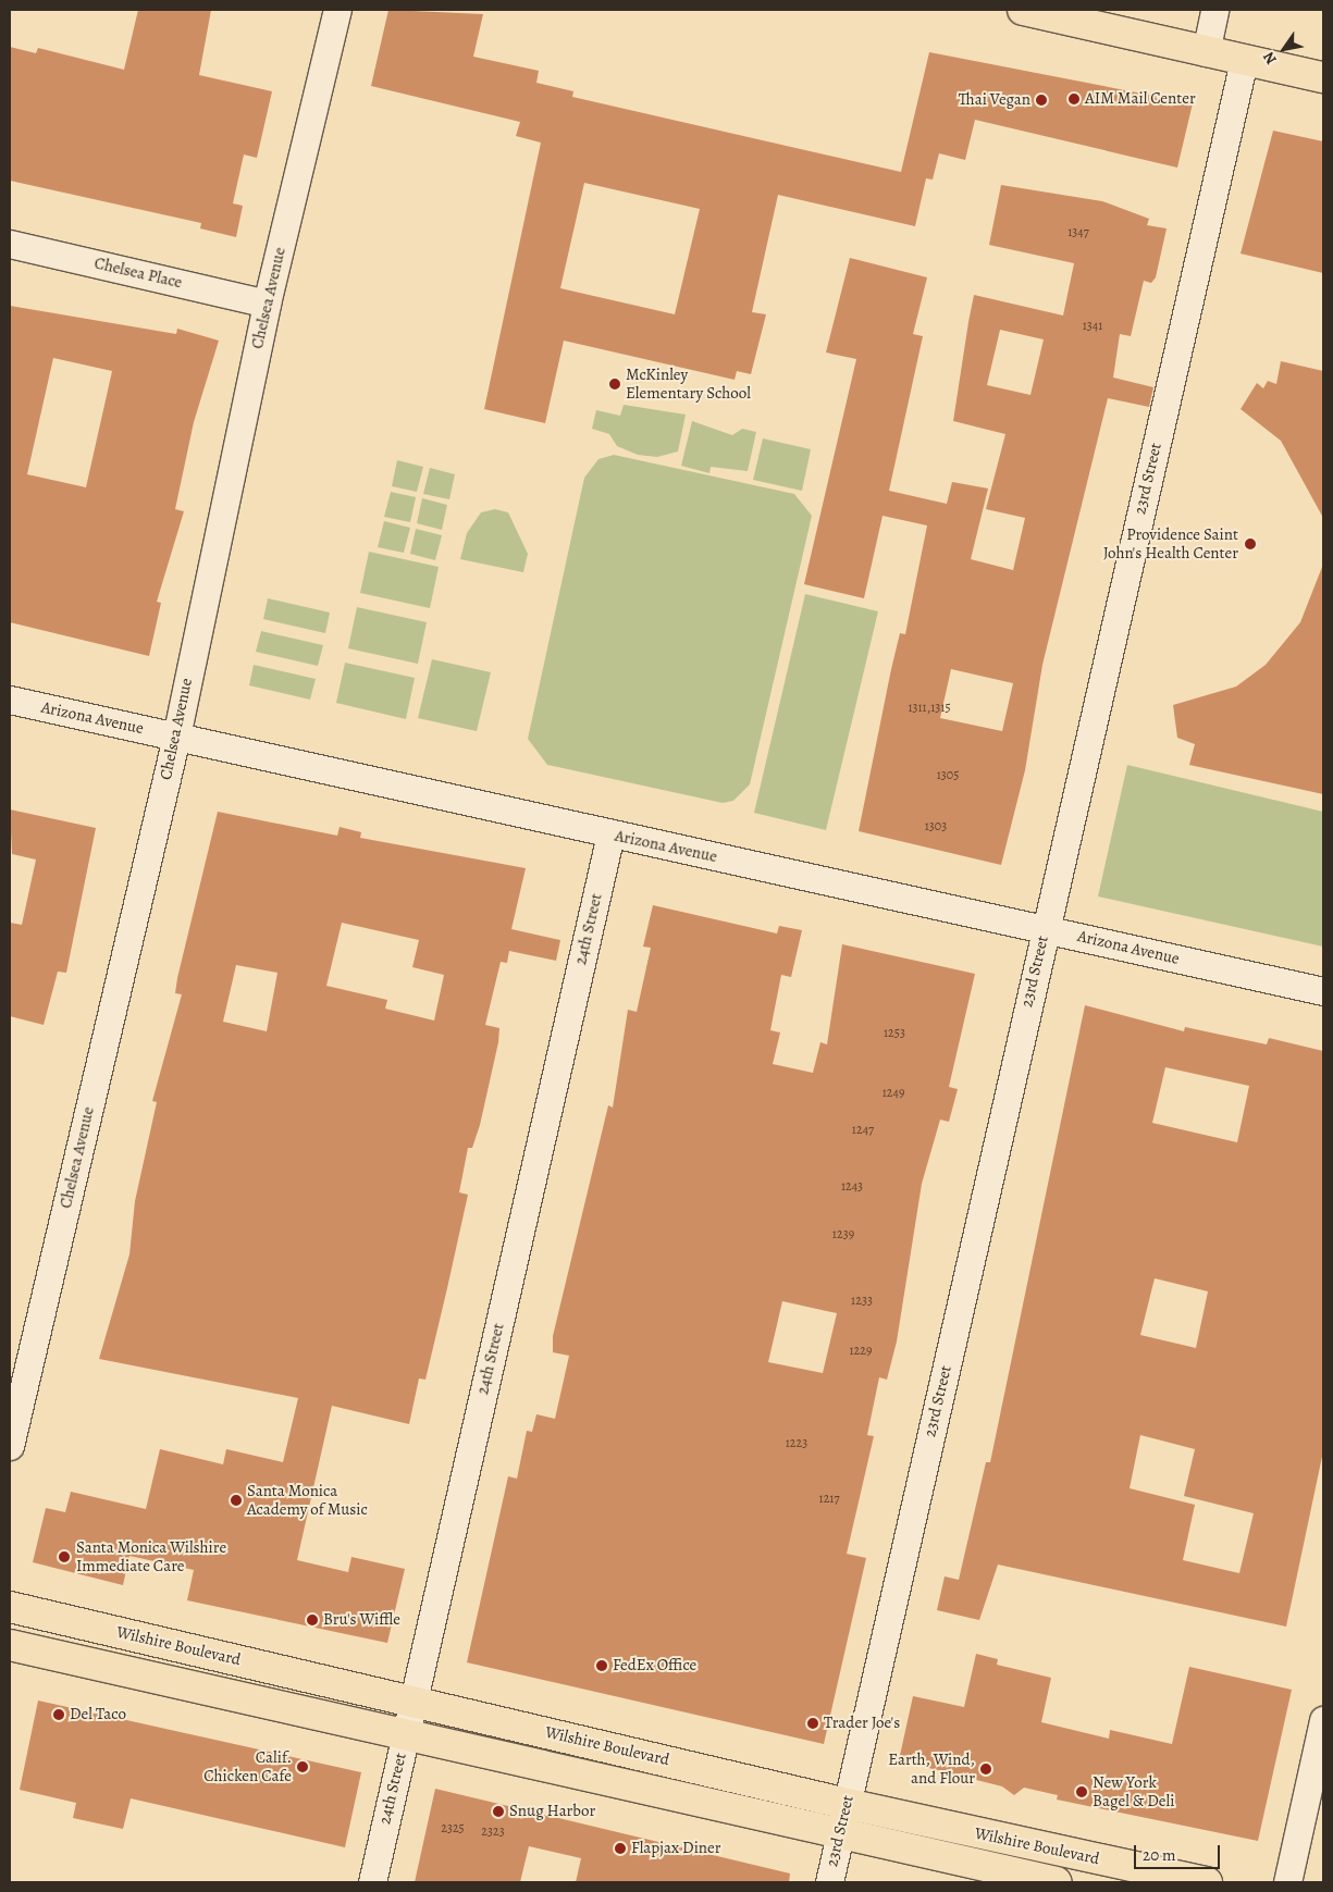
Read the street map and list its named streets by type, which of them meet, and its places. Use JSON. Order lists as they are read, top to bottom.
{
  "streets": {
    "main road": ["Wilshire Boulevard"],
    "street": [
      "Chelsea Place",
      "Chelsea Avenue",
      "23rd Street",
      "Arizona Avenue",
      "24th Street"
    ]
  },
  "crossings": [
    ["Chelsea Place", "Chelsea Avenue"],
    ["Chelsea Avenue", "Arizona Avenue"],
    ["23rd Street", "Arizona Avenue"],
    ["23rd Street", "Wilshire Boulevard"],
    ["Arizona Avenue", "24th Street"],
    ["24th Street", "Wilshire Boulevard"]
  ],
  "places": [
    "AIM Mail Center",
    "Thai Vegan",
    "McKinley Elementary School",
    "Providence Saint John's Health Center",
    "Santa Monica Academy of Music",
    "Santa Monica Wilshire Immediate Care",
    "Bru's Wiffle",
    "FedEx Office",
    "Del Taco",
    "Trader Joe's",
    "Calif. Chicken Cafe",
    "Earth, Wind, and Flour",
    "New York Bagel & Deli",
    "Snug Harbor",
    "Flapjax Diner"
  ],
  "house_numbers": [
    "1347",
    "1341",
    "1311,1315",
    "1305",
    "1303",
    "1253",
    "1249",
    "1247",
    "1243",
    "1239",
    "1233",
    "1229",
    "1223",
    "1217",
    "2325",
    "2323"
  ],
  "scale_bar": "20 m",
  "north": "bottom left"
}
